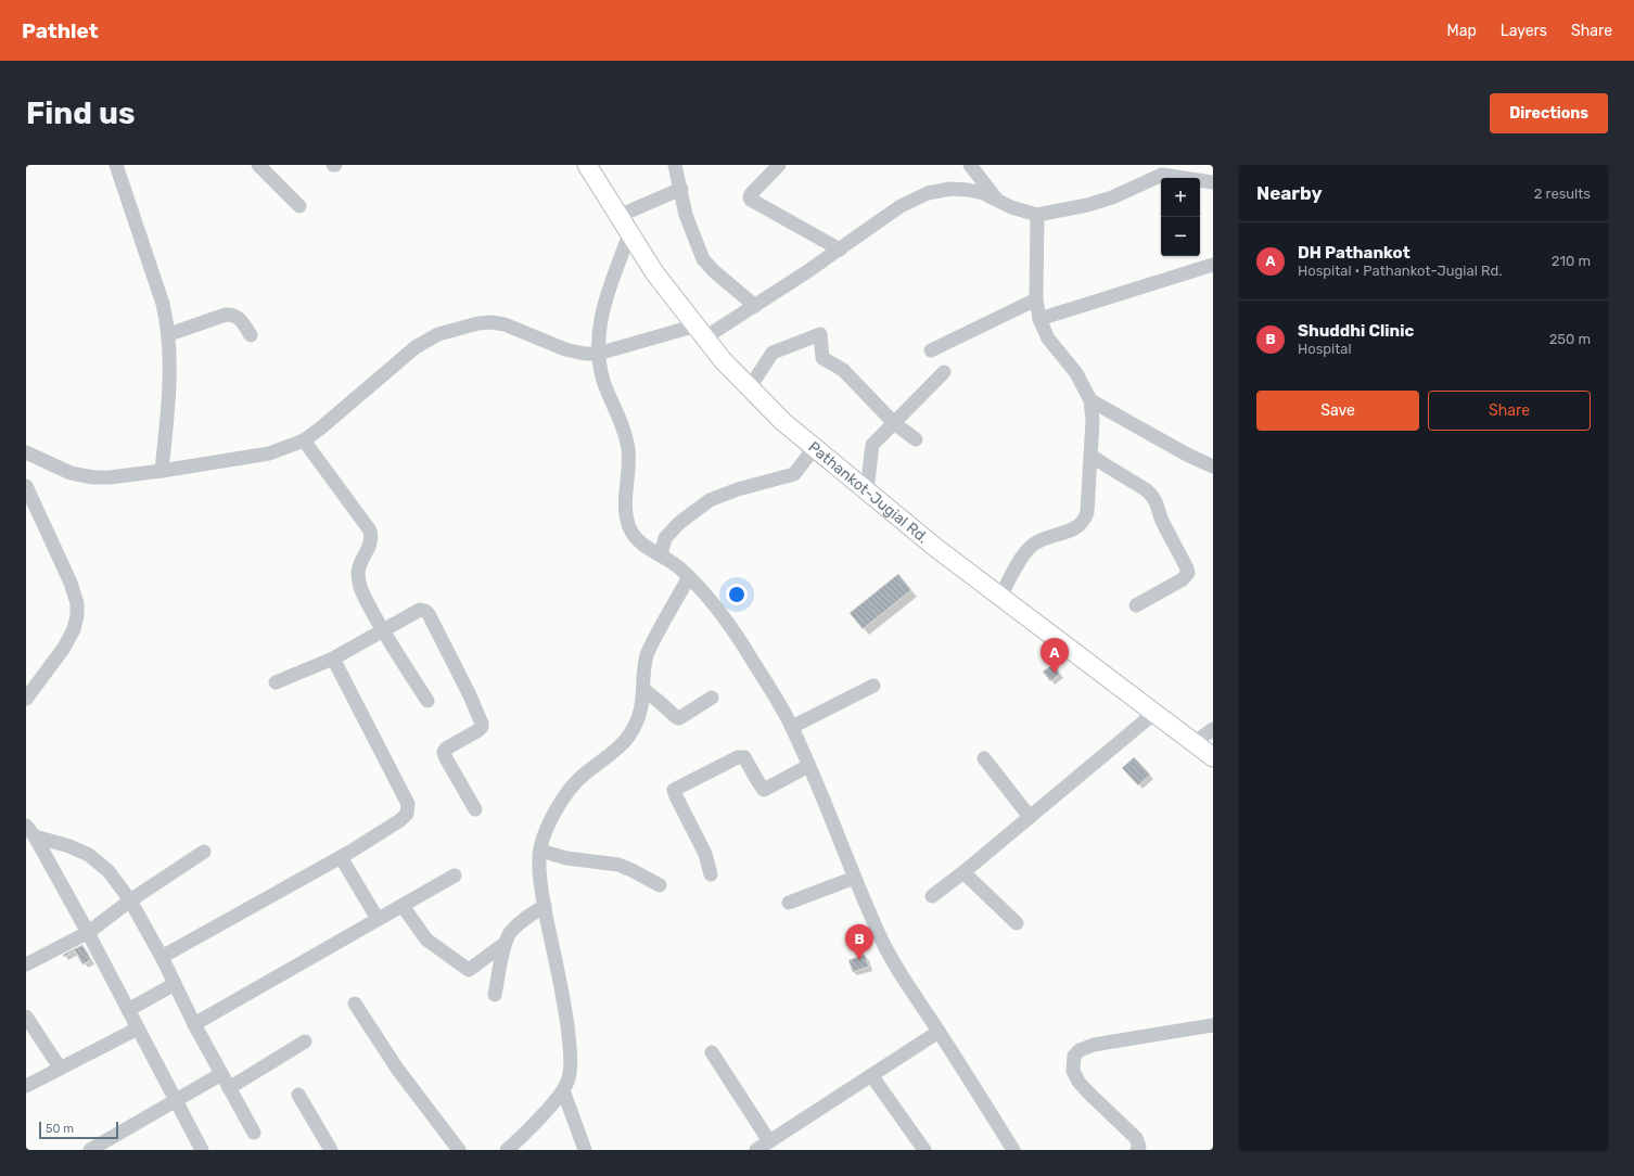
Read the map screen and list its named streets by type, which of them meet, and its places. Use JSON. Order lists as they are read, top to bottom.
{
  "streets": {
    "main road": ["Pathankot-Jugial Rd."]
  },
  "scale_bar": "50 m",
  "page": {
    "header": "Pathlet",
    "nav": ["Map", "Layers", "Share"],
    "buttons": [
      "Directions",
      ["Save", "Share"]
    ],
    "title": "Find us",
    "heading": ["Nearby", "2 results"],
    "map_buttons": ["+", "−"],
    "list": [
      {
        "mark": "A",
        "name": "DH Pathankot",
        "note": "Hospital · Pathankot-Jugial Rd.",
        "value": "210 m"
      },
      {
        "mark": "B",
        "name": "Shuddhi Clinic",
        "note": "Hospital",
        "value": "250 m"
      }
    ],
    "pins": ["A", "B"],
    "scale": "50 m"
  }
}
